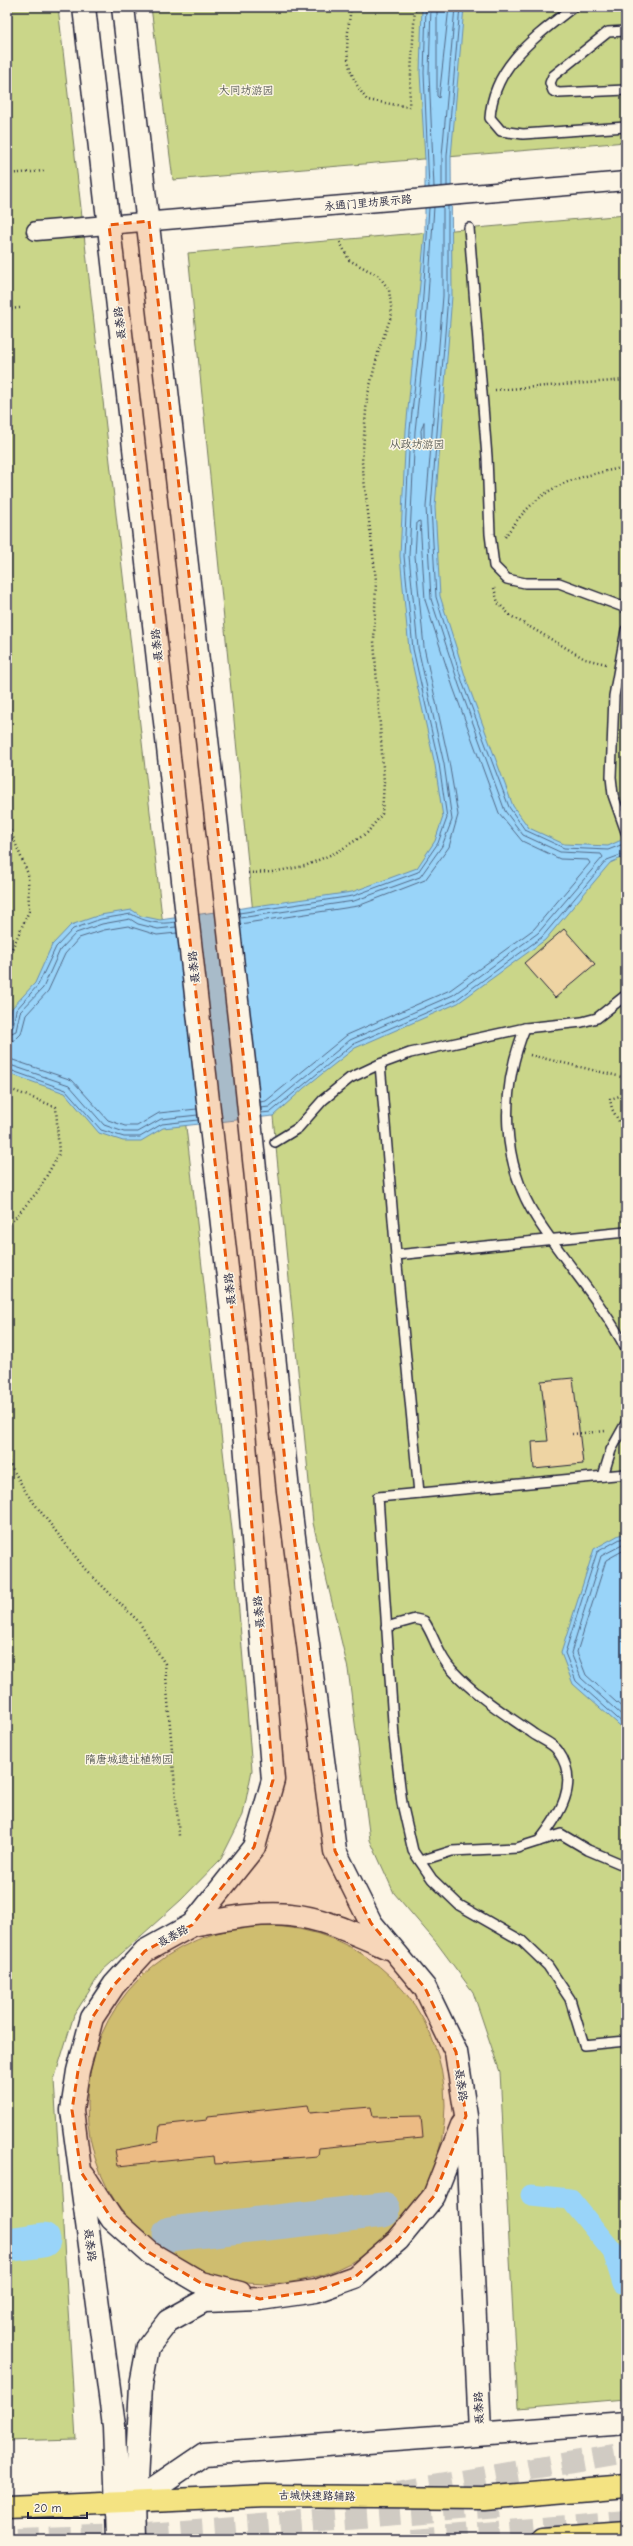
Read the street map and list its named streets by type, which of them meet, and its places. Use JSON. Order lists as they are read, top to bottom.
{
  "streets": {
    "main road": ["聂泰路", "古城快速路辅路"],
    "street": ["永通门里坊展示路"]
  },
  "crossings": [
    ["永通门里坊展示路", "聂泰路"],
    ["聂泰路", "古城快速路辅路"]
  ],
  "parks": ["大同坊游园", "从政坊游园", "隋唐城遗址植物园"],
  "scale_bar": "20 m"
}
